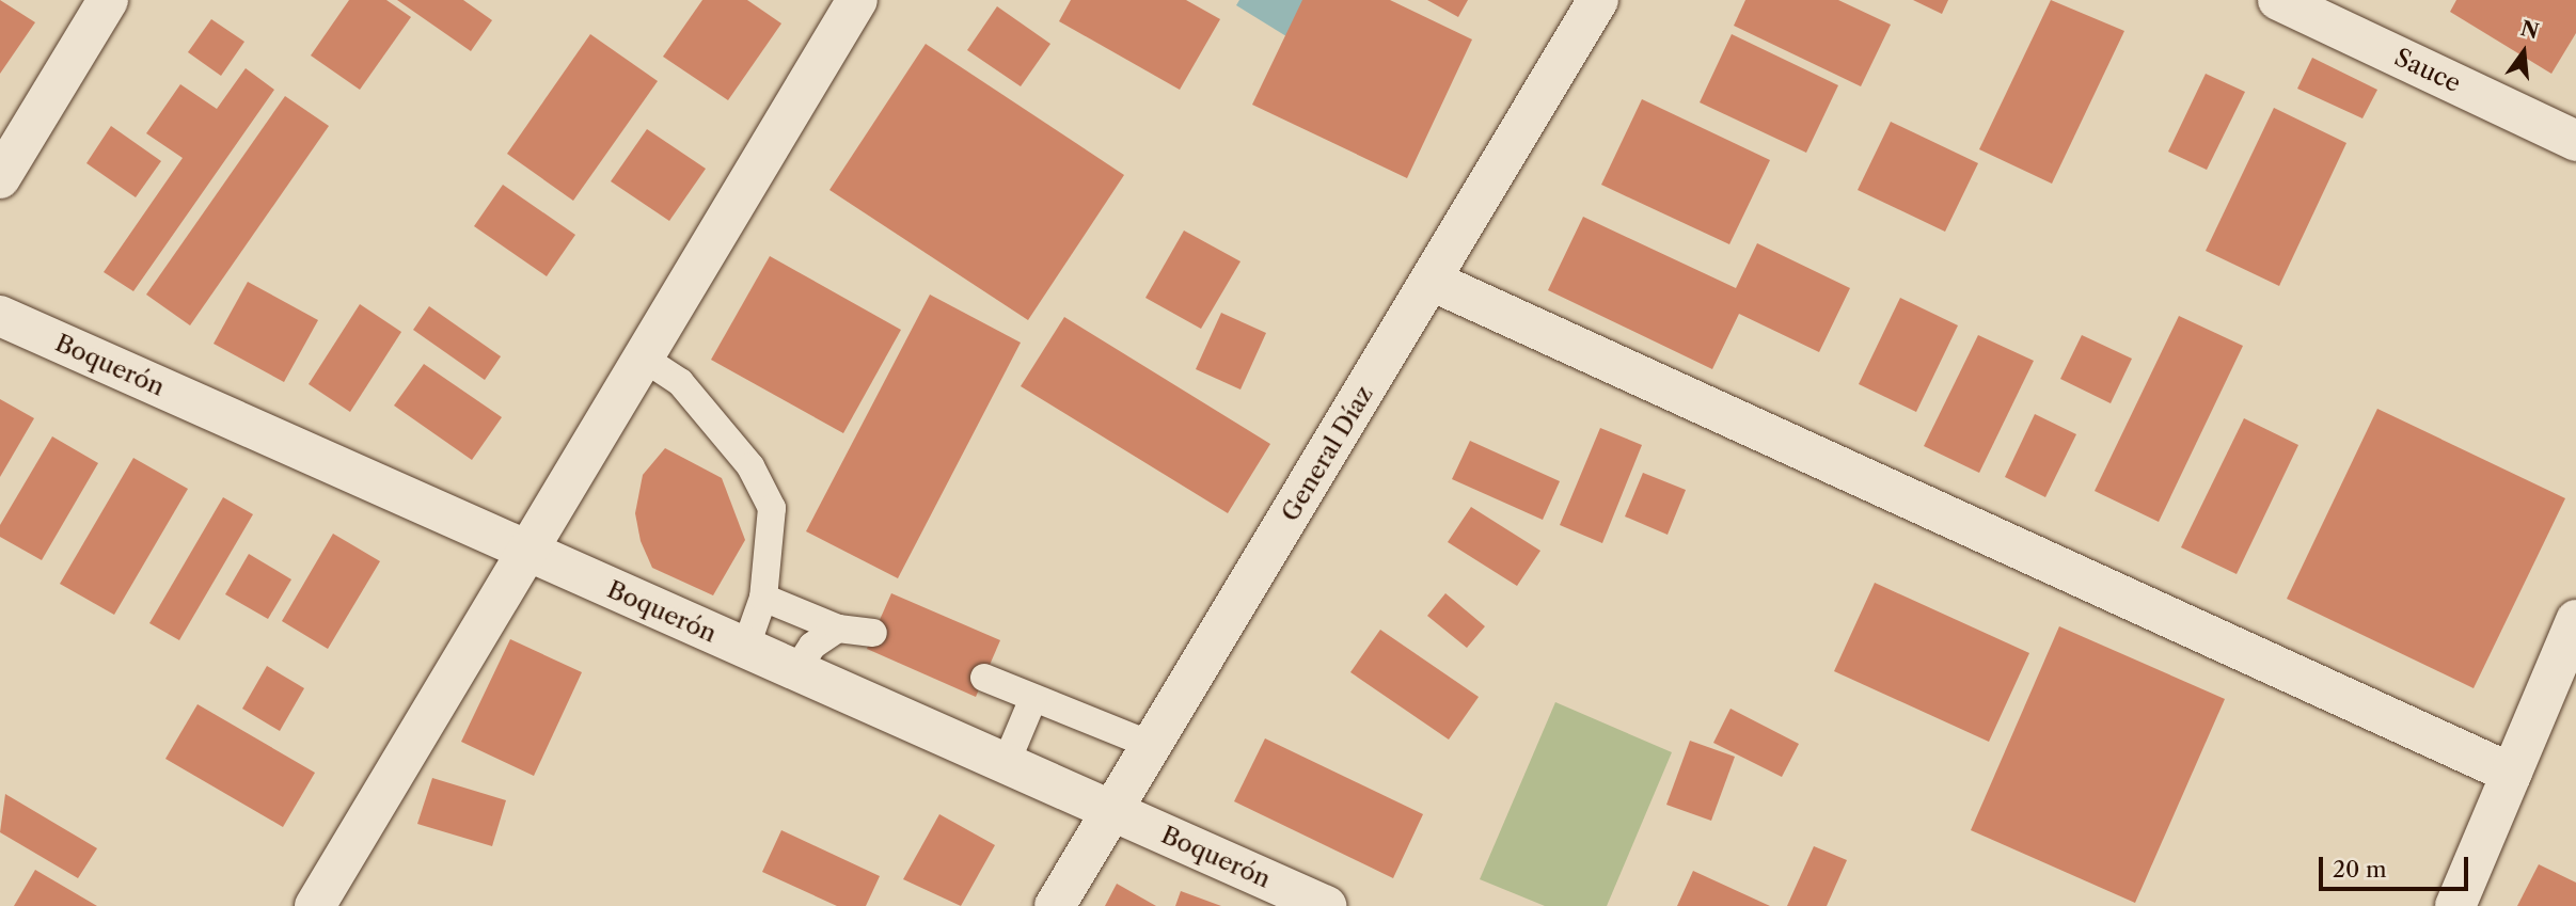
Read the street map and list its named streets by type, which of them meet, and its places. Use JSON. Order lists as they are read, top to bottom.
{
  "streets": {
    "street": ["Sauce", "Boquerón", "General Díaz"]
  },
  "crossings": [
    ["Boquerón", "General Díaz"]
  ],
  "scale_bar": "20 m",
  "north": "top"
}
